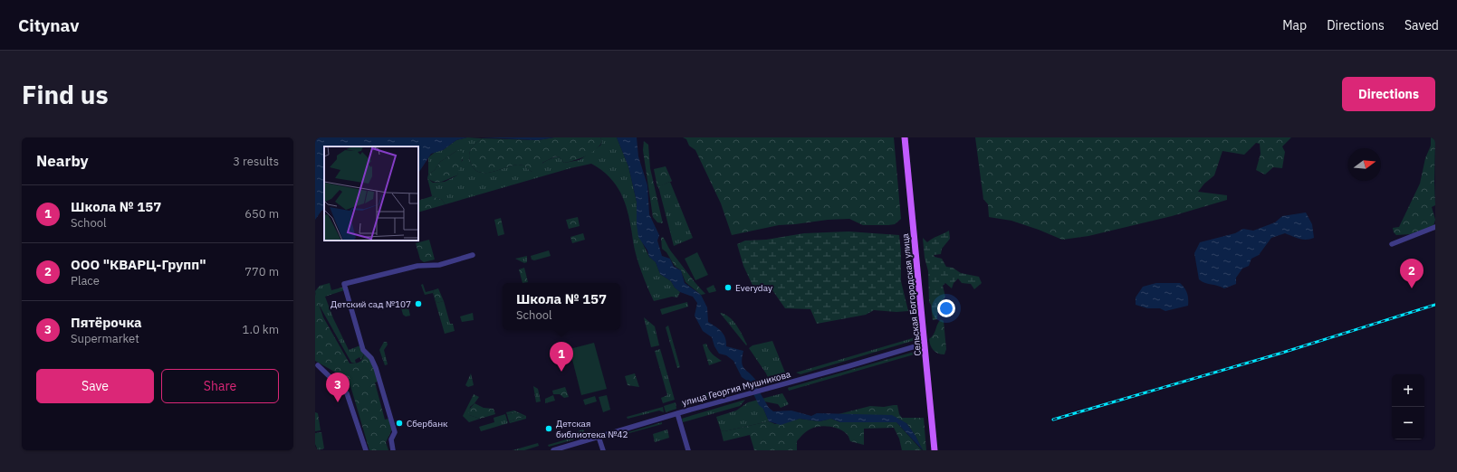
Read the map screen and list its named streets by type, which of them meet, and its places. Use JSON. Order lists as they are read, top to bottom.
{
  "streets": {
    "main road": ["Сельская Богородская улица"],
    "street": ["улица Георгия Мушникова"]
  },
  "crossings": [
    ["Сельская Богородская улица", "улица Георгия Мушникова"]
  ],
  "places": [
    "Everyday",
    "Детский сад №107",
    "Сбербанк",
    "Детская библиотека №42"
  ],
  "north": "right",
  "page": {
    "header": "Citynav",
    "nav": ["Map", "Directions", "Saved"],
    "buttons": [
      "Directions",
      ["Save", "Share"]
    ],
    "title": "Find us",
    "heading": ["Nearby", "3 results"],
    "list": [
      {
        "mark": "1",
        "name": "Школа № 157",
        "note": "School",
        "value": "650 m"
      },
      {
        "mark": "2",
        "name": "ООО \"КВАРЦ-Групп\"",
        "note": "Place",
        "value": "770 m"
      },
      {
        "mark": "3",
        "name": "Пятёрочка",
        "note": "Supermarket",
        "value": "1.0 km"
      }
    ],
    "pins": ["2", "1", "3"],
    "popup": ["Школа № 157", "School"],
    "map_buttons": ["+", "−"]
  }
}
